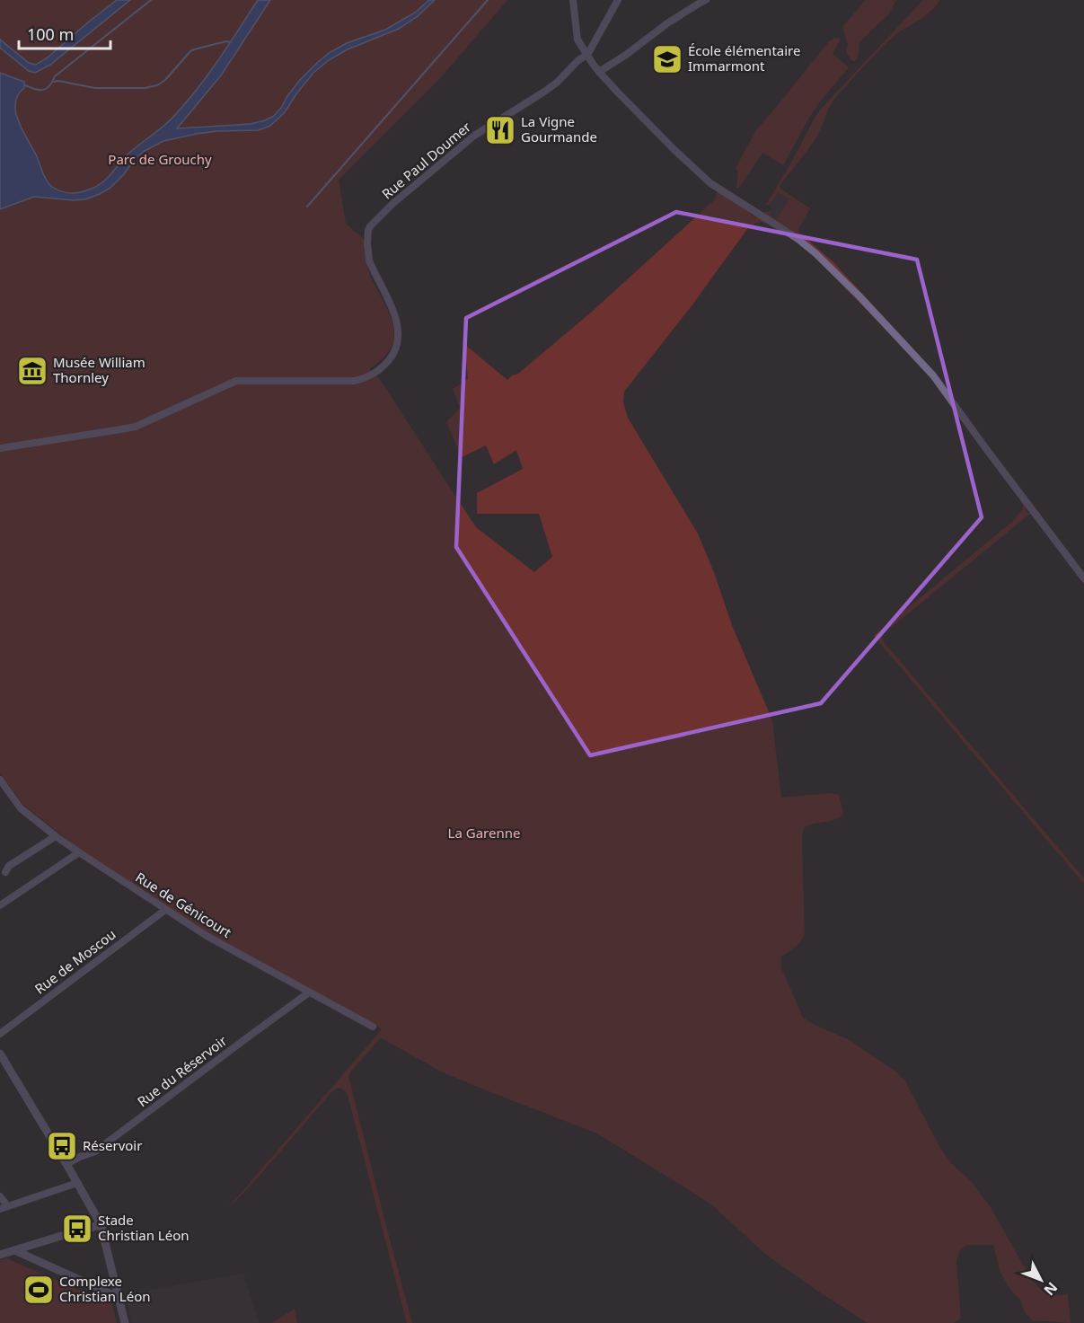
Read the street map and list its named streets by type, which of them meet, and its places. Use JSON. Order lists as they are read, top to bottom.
{
  "streets": {
    "street": [
      "Rue Paul Doumer",
      "Rue de Génicourt",
      "Rue de Moscou",
      "Rue du Réservoir"
    ]
  },
  "crossings": [
    ["Rue de Génicourt", "Rue de Moscou"],
    ["Rue de Génicourt", "Rue du Réservoir"]
  ],
  "parks": ["Parc de Grouchy", "La Garenne"],
  "places": {
    "school or university": ["École élémentaire Immarmont"],
    "restaurant": ["La Vigne Gourmande"],
    "museum": ["Musée William Thornley"],
    "bus stop": ["Réservoir", "Stade Christian Léon"],
    "sports": ["Complexe Christian Léon"]
  },
  "scale_bar": "100 m",
  "north": "bottom right"
}
